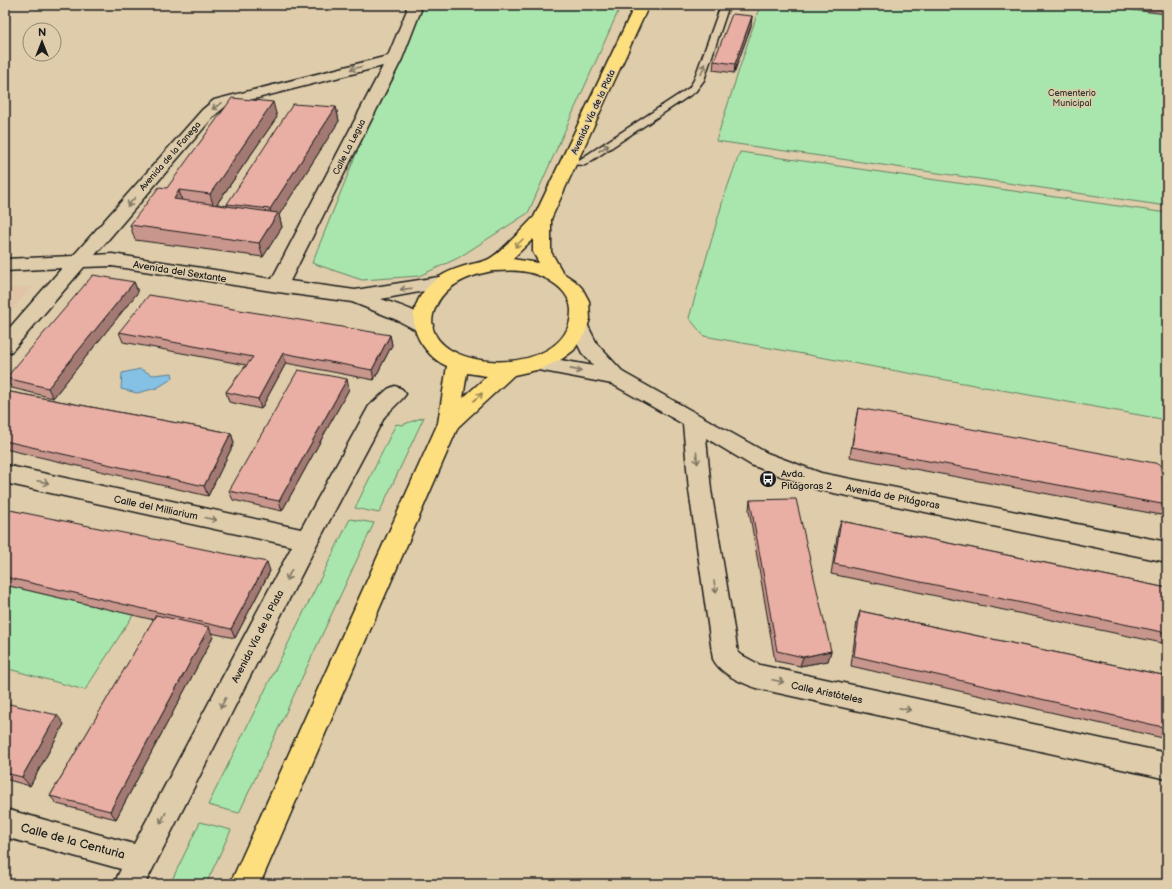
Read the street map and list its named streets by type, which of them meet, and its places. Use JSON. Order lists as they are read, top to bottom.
{
  "streets": {
    "main road": ["Avenida Vía de la Plata"],
    "street": [
      "Calle La Legua",
      "Avenida de la Fanega",
      "Avenida del Sextante",
      "Avenida de Pitágoras",
      "Calle del Milliarium",
      "Calle Aristóteles",
      "Calle de la Centuria"
    ]
  },
  "crossings": [
    ["Avenida Vía de la Plata", "Calle del Milliarium"],
    ["Avenida Vía de la Plata", "Calle de la Centuria"],
    ["Calle La Legua", "Avenida de la Fanega"],
    ["Calle La Legua", "Avenida del Sextante"],
    ["Avenida de la Fanega", "Avenida del Sextante"],
    ["Avenida de Pitágoras", "Calle Aristóteles"]
  ],
  "one_way": ["Avenida de la Fanega", "Calle del Milliarium", "Calle Aristóteles"],
  "parks": ["Cementerio Municipal"],
  "places": {
    "bus stop": ["Avda. Pitágoras 2"]
  },
  "north": "top"
}
